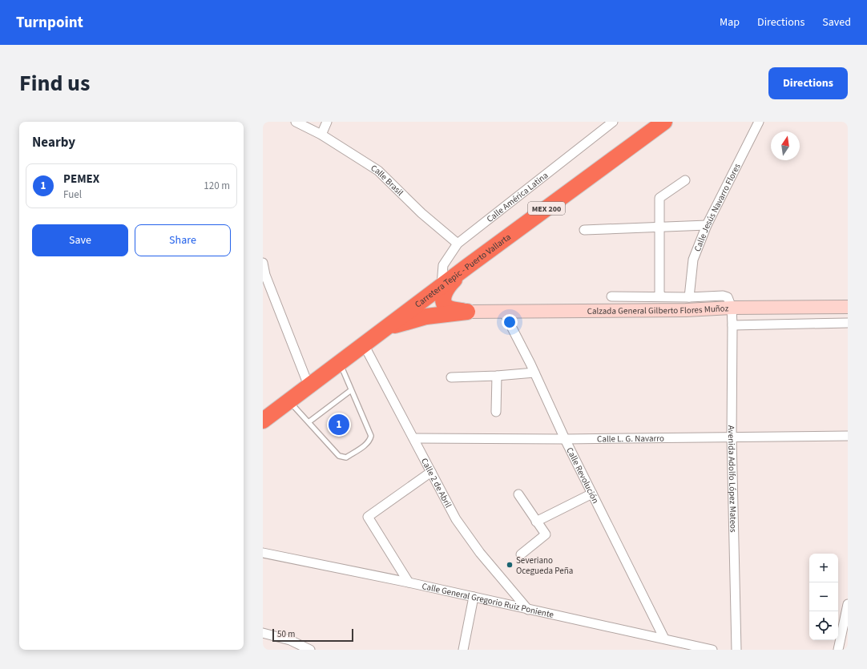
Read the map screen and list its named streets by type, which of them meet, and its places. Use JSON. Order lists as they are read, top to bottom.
{
  "streets": {
    "highway": ["MEX 200", "Carretera Tepic - Puerto Vallarta"],
    "main road": ["Calzada General Gilberto Flores Muñoz"],
    "street": [
      "Calle Brasil",
      "Calle América Latina",
      "Calle Jesús Navarro Flores",
      "Calle L. G. Navarro",
      "Calle Revolución",
      "Avenida Adolfo López Mateos",
      "Calle 2 de Abril",
      "Calle General Gregorio Ruiz Poniente"
    ]
  },
  "crossings": [
    ["Calle Brasil", "Calle América Latina"],
    ["Calle América Latina", "Carretera Tepic - Puerto Vallarta"],
    ["Carretera Tepic - Puerto Vallarta", "Calle 2 de Abril"],
    ["Calzada General Gilberto Flores Muñoz", "Calle Revolución"],
    ["Calzada General Gilberto Flores Muñoz", "Avenida Adolfo López Mateos"],
    ["Calle L. G. Navarro", "Calle Revolución"],
    ["Calle L. G. Navarro", "Avenida Adolfo López Mateos"],
    ["Calle L. G. Navarro", "Calle 2 de Abril"],
    ["Calle Revolución", "Calle General Gregorio Ruiz Poniente"],
    ["Calle 2 de Abril", "Calle General Gregorio Ruiz Poniente"]
  ],
  "places": ["Severiano Ocegueda Peña"],
  "scale_bar": "50 m",
  "north": "top",
  "page": {
    "header": "Turnpoint",
    "nav": ["Map", "Directions", "Saved"],
    "title": "Find us",
    "buttons": [
      "Directions",
      ["Save", "Share"]
    ],
    "heading": "Nearby",
    "list": [
      {
        "mark": "1",
        "name": "PEMEX",
        "note": "Fuel",
        "value": "120 m"
      }
    ],
    "pins": "1",
    "map_buttons": ["+", "−"],
    "scale": "50 m"
  }
}
